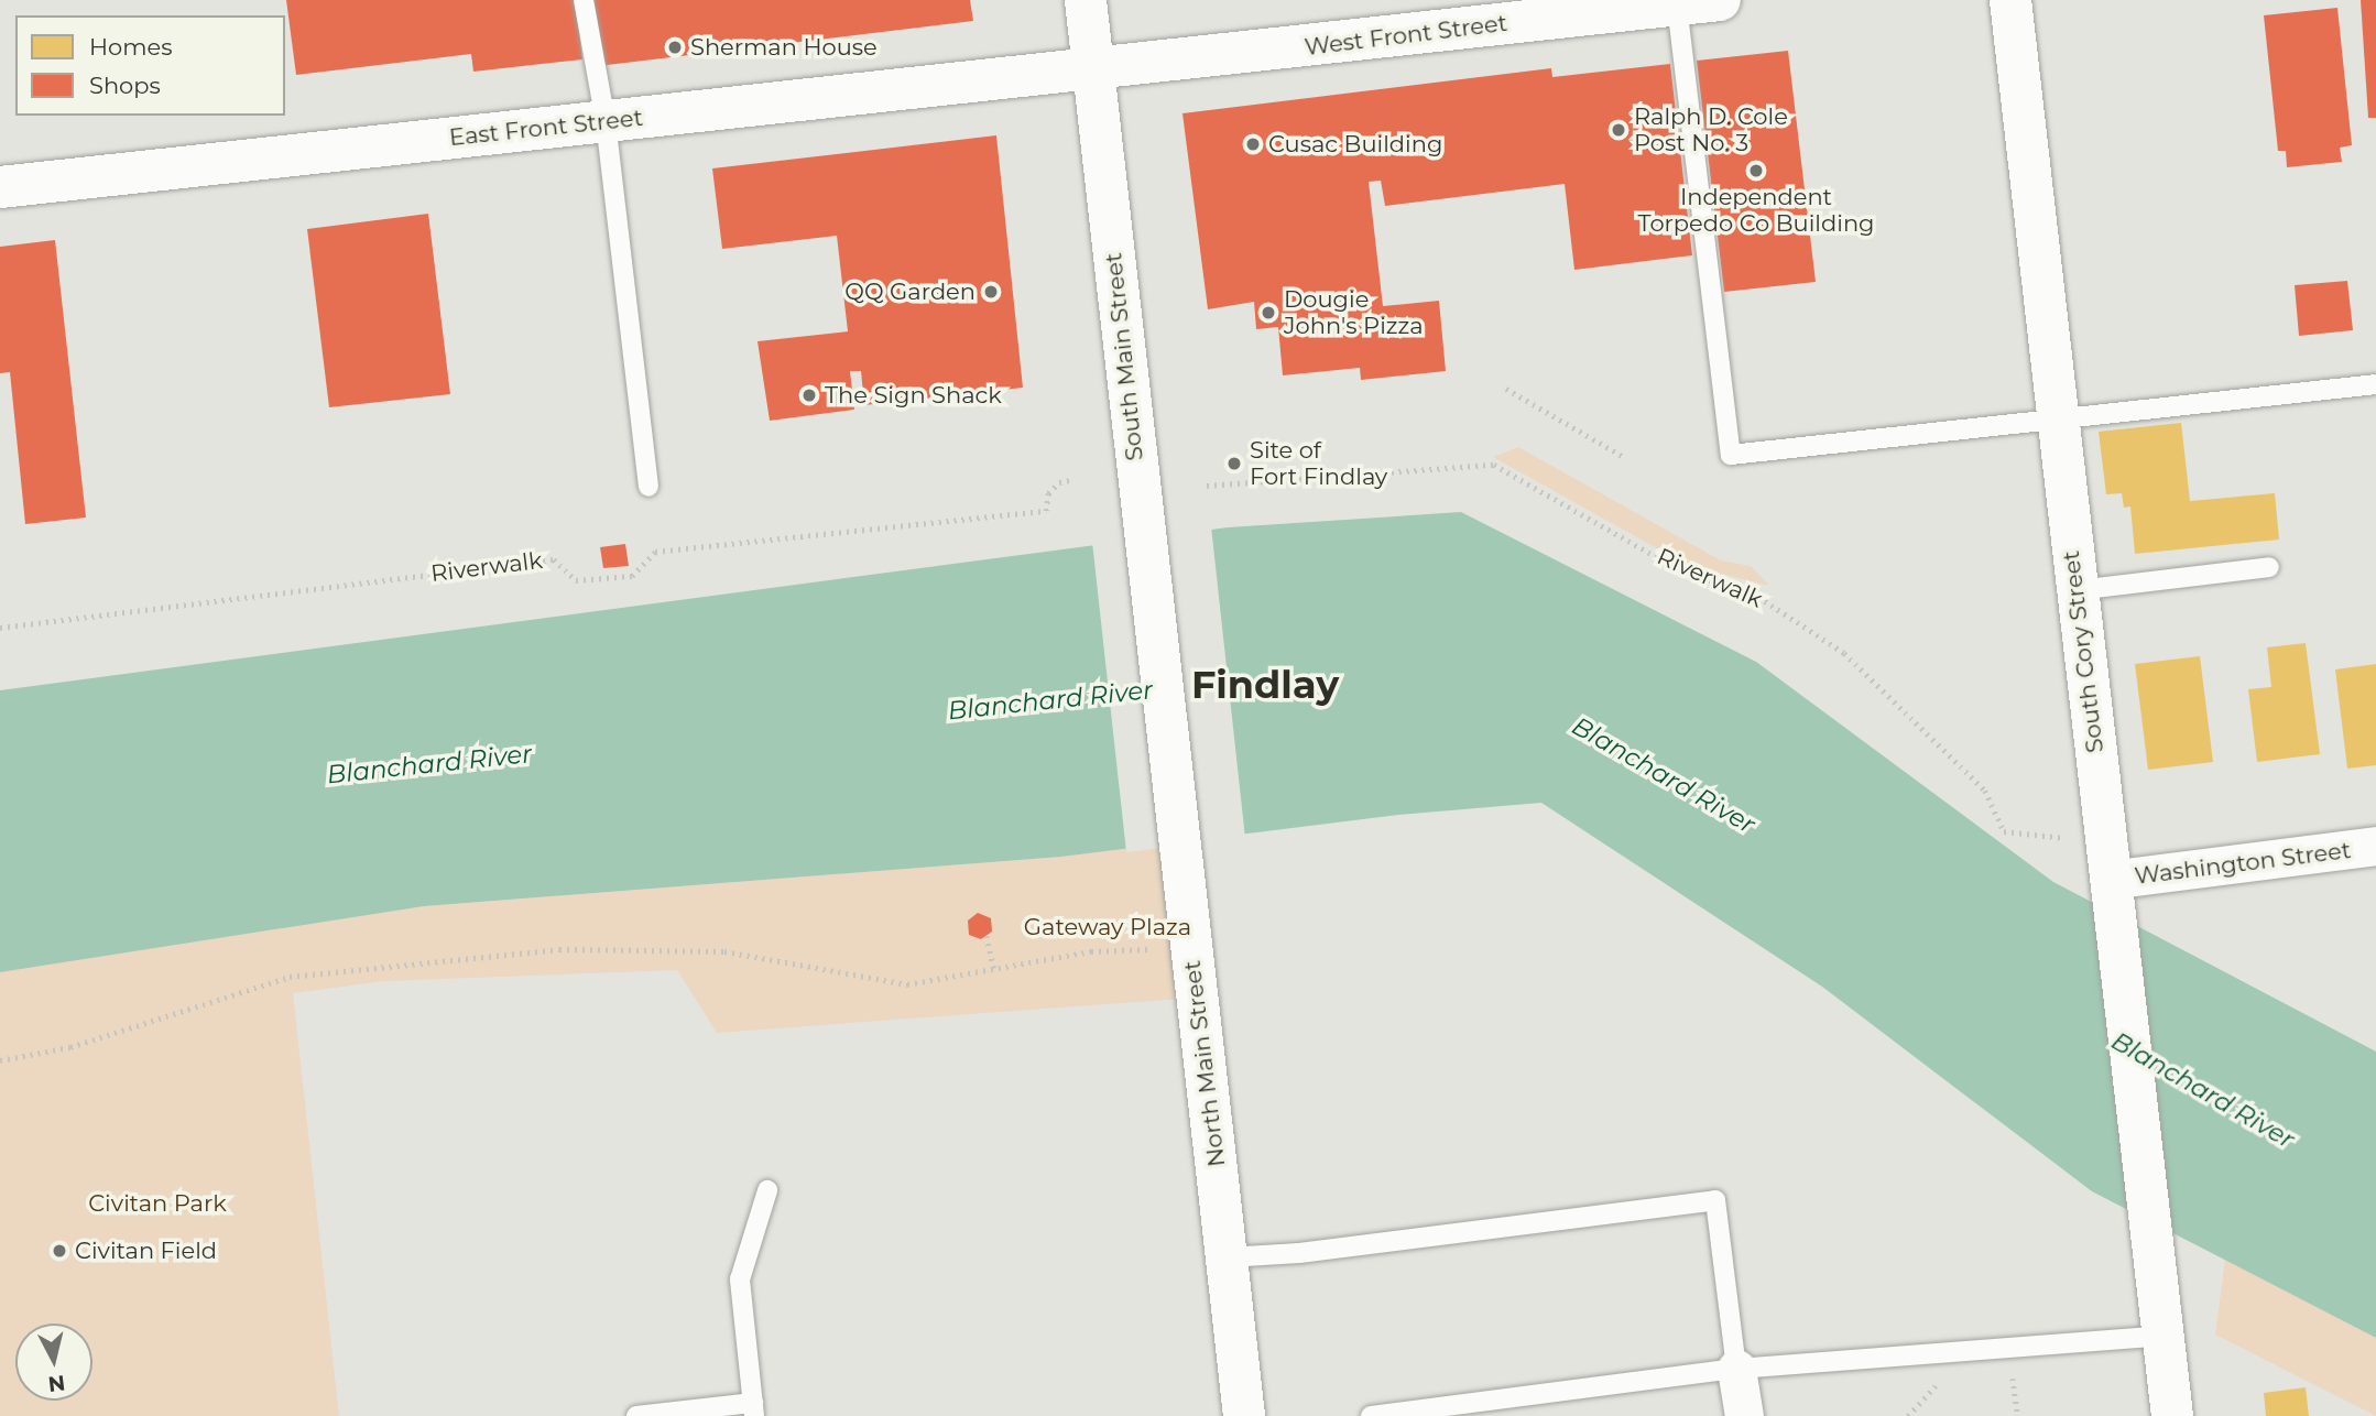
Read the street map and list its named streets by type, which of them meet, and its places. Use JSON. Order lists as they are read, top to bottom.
{
  "streets": {
    "main road": [
      "West Front Street",
      "East Front Street",
      "South Main Street",
      "South Cory Street",
      "North Main Street"
    ],
    "street": ["Washington Street"],
    "path": ["Riverwalk"]
  },
  "crossings": [
    ["West Front Street", "East Front Street"],
    ["West Front Street", "South Main Street"],
    ["East Front Street", "South Main Street"],
    ["South Main Street", "North Main Street"],
    ["Riverwalk", "South Cory Street"],
    ["Riverwalk", "Washington Street"],
    ["South Cory Street", "Washington Street"]
  ],
  "districts": ["Findlay"],
  "water": ["Blanchard River"],
  "parks": ["Gateway Plaza", "Civitan Park"],
  "places": [
    "Sherman House",
    "Ralph D. Cole Post No. 3",
    "Cusac Building",
    "Independent Torpedo Co Building",
    "QQ Garden",
    "Dougie John's Pizza",
    "The Sign Shack",
    "Site of Fort Findlay",
    "Civitan Field"
  ],
  "legend": ["Homes", "Shops"],
  "north": "bottom"
}
